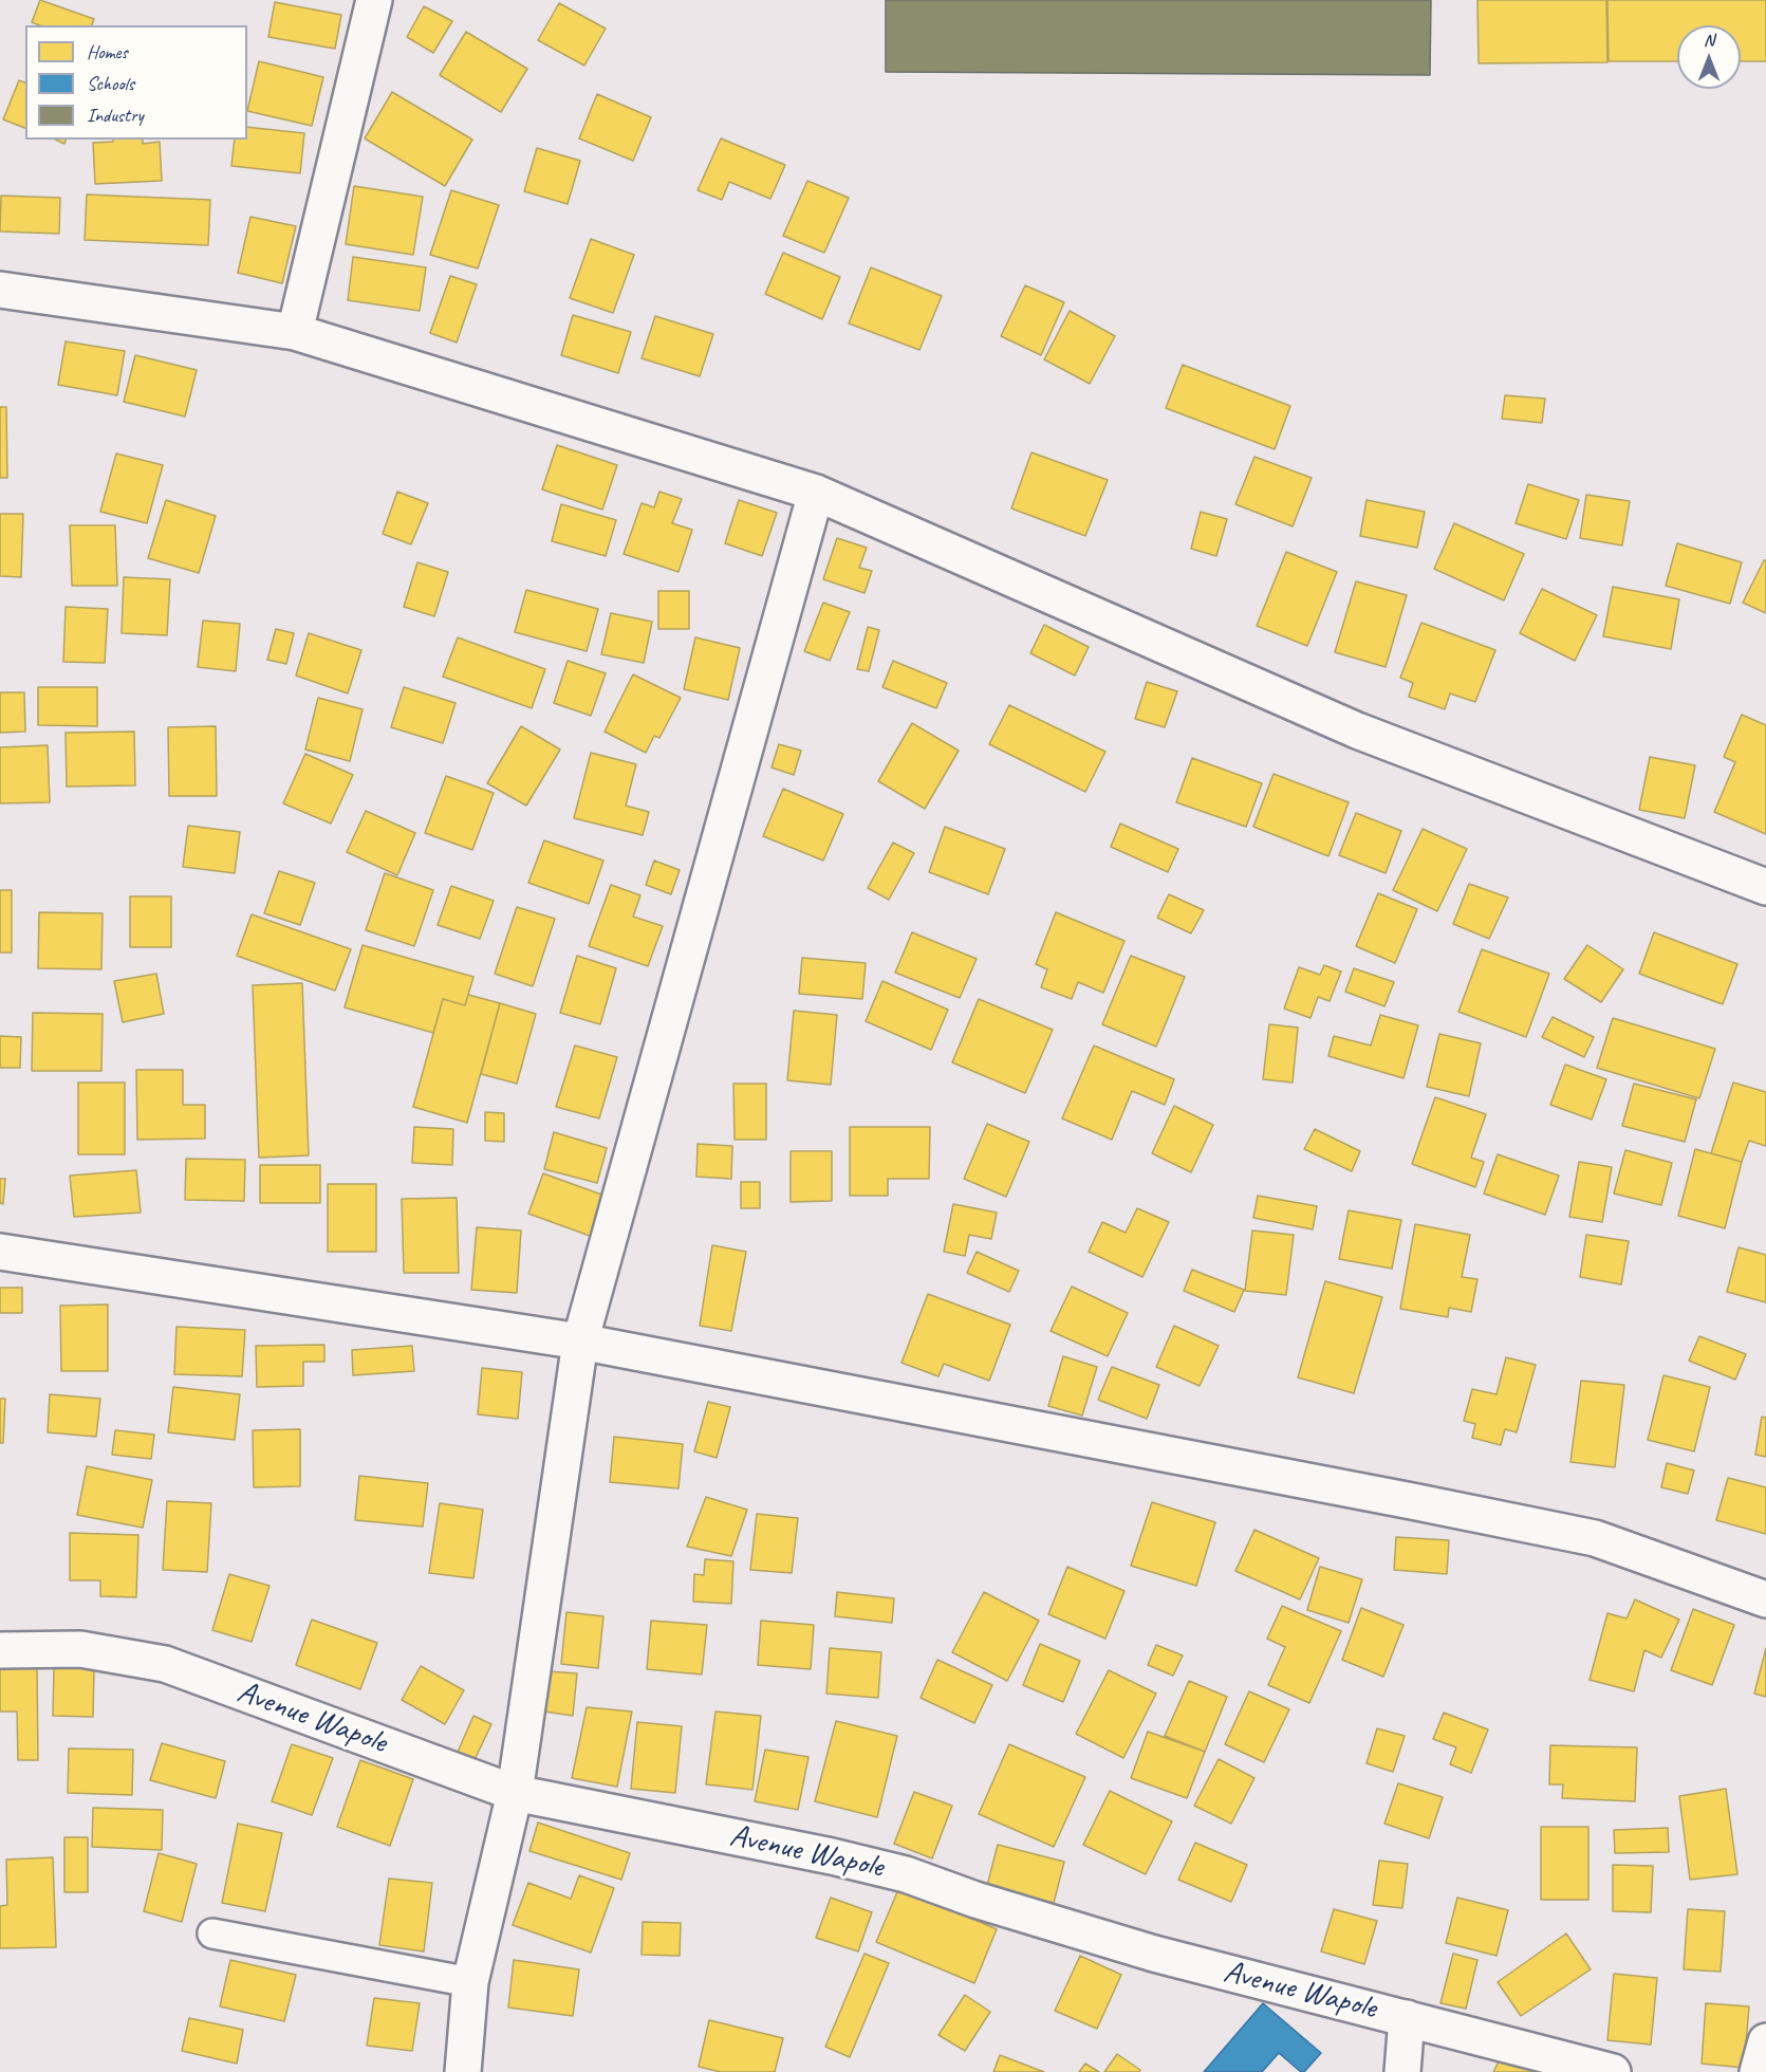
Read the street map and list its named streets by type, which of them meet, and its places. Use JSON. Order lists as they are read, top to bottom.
{
  "streets": {
    "street": ["Avenue Wapole"]
  },
  "legend": ["Homes", "Schools", "Industry"],
  "north": "top"
}
